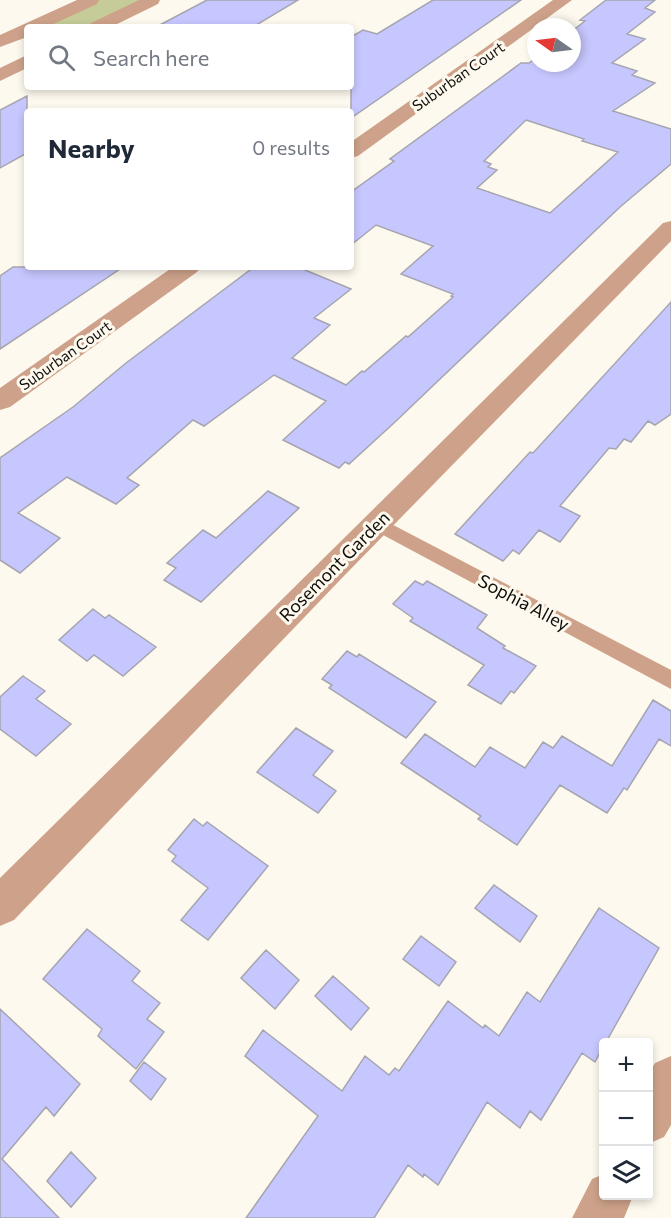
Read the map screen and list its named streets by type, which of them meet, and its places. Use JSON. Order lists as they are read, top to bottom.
{
  "streets": {
    "street": ["Suburban Court", "Rosemont Garden"],
    "lane": ["Sophia Alley"]
  },
  "crossings": [
    ["Rosemont Garden", "Sophia Alley"]
  ],
  "north": "left",
  "page": {
    "search": "Search here",
    "heading": ["Nearby", "0 results"],
    "map_buttons": ["+", "−"]
  }
}
